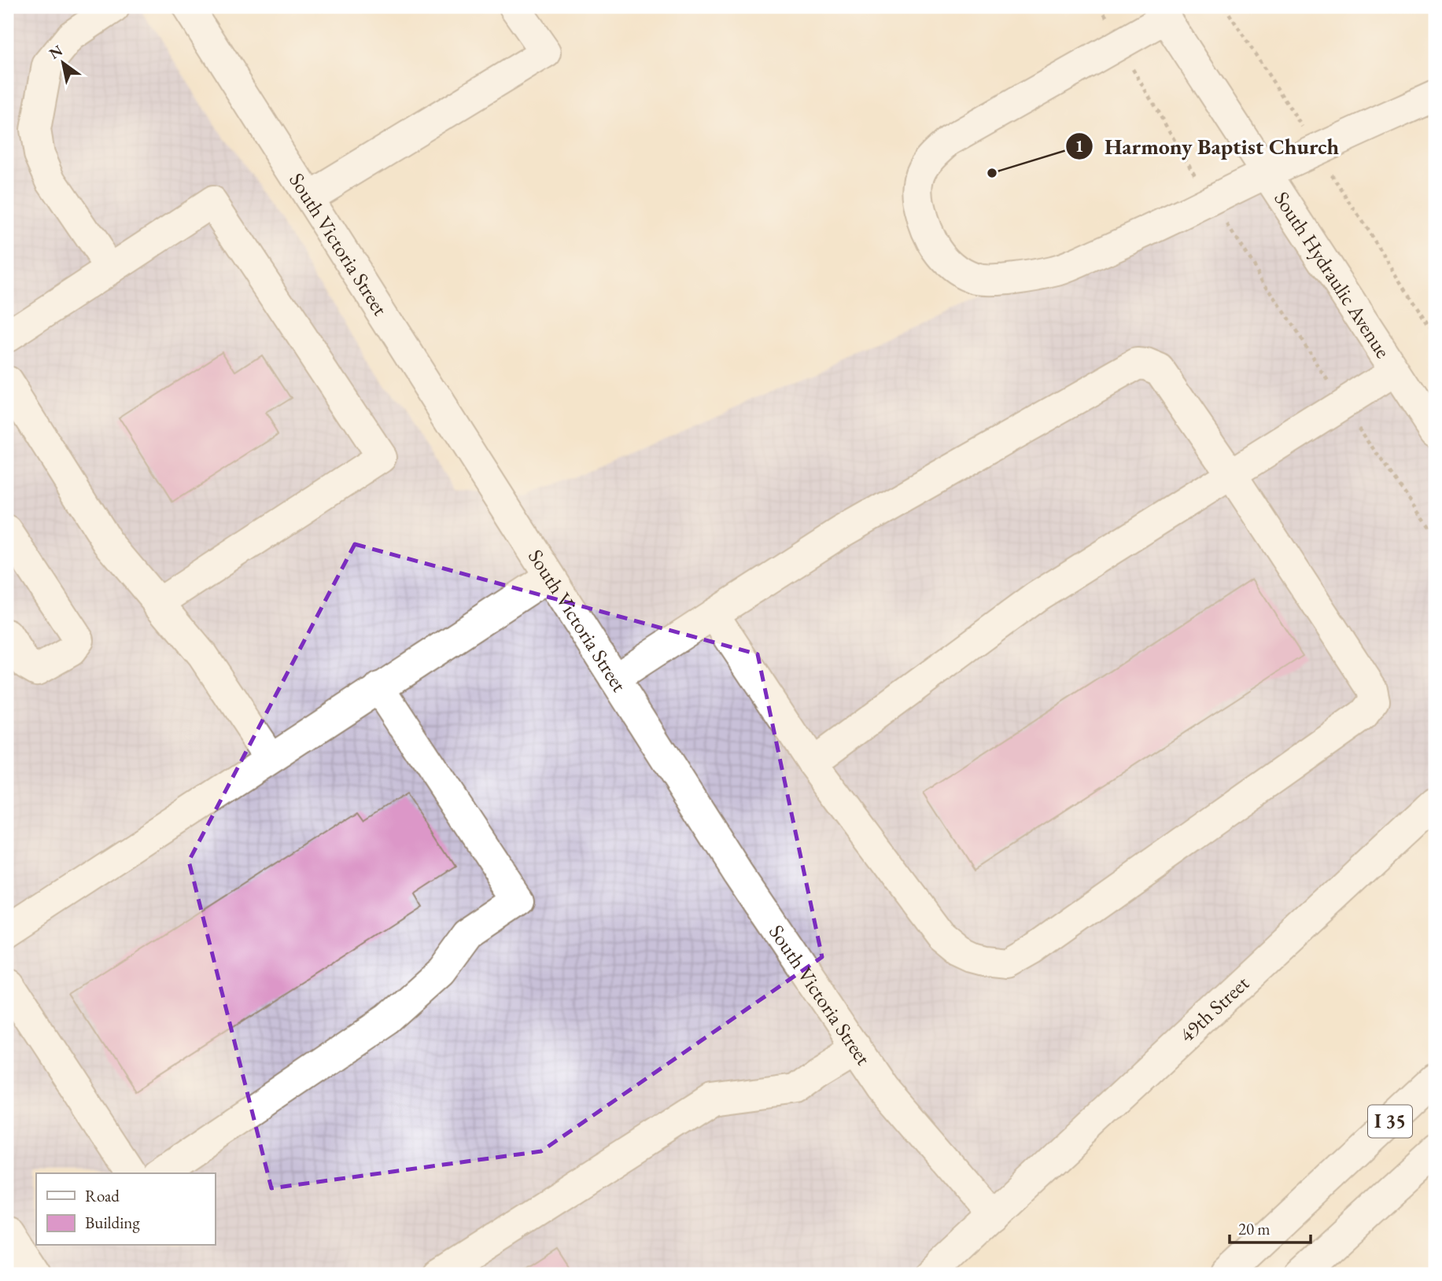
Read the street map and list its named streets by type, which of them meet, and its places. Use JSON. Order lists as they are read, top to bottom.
{
  "streets": {
    "main road": [
      "South Victoria Street",
      "South Hydraulic Avenue",
      "49th Street",
      "I 35"
    ]
  },
  "crossings": [
    ["South Victoria Street", "49th Street"]
  ],
  "places": ["Harmony Baptist Church"],
  "legend": ["Road", "Building"],
  "scale_bar": "20 m",
  "north": "top left"
}
